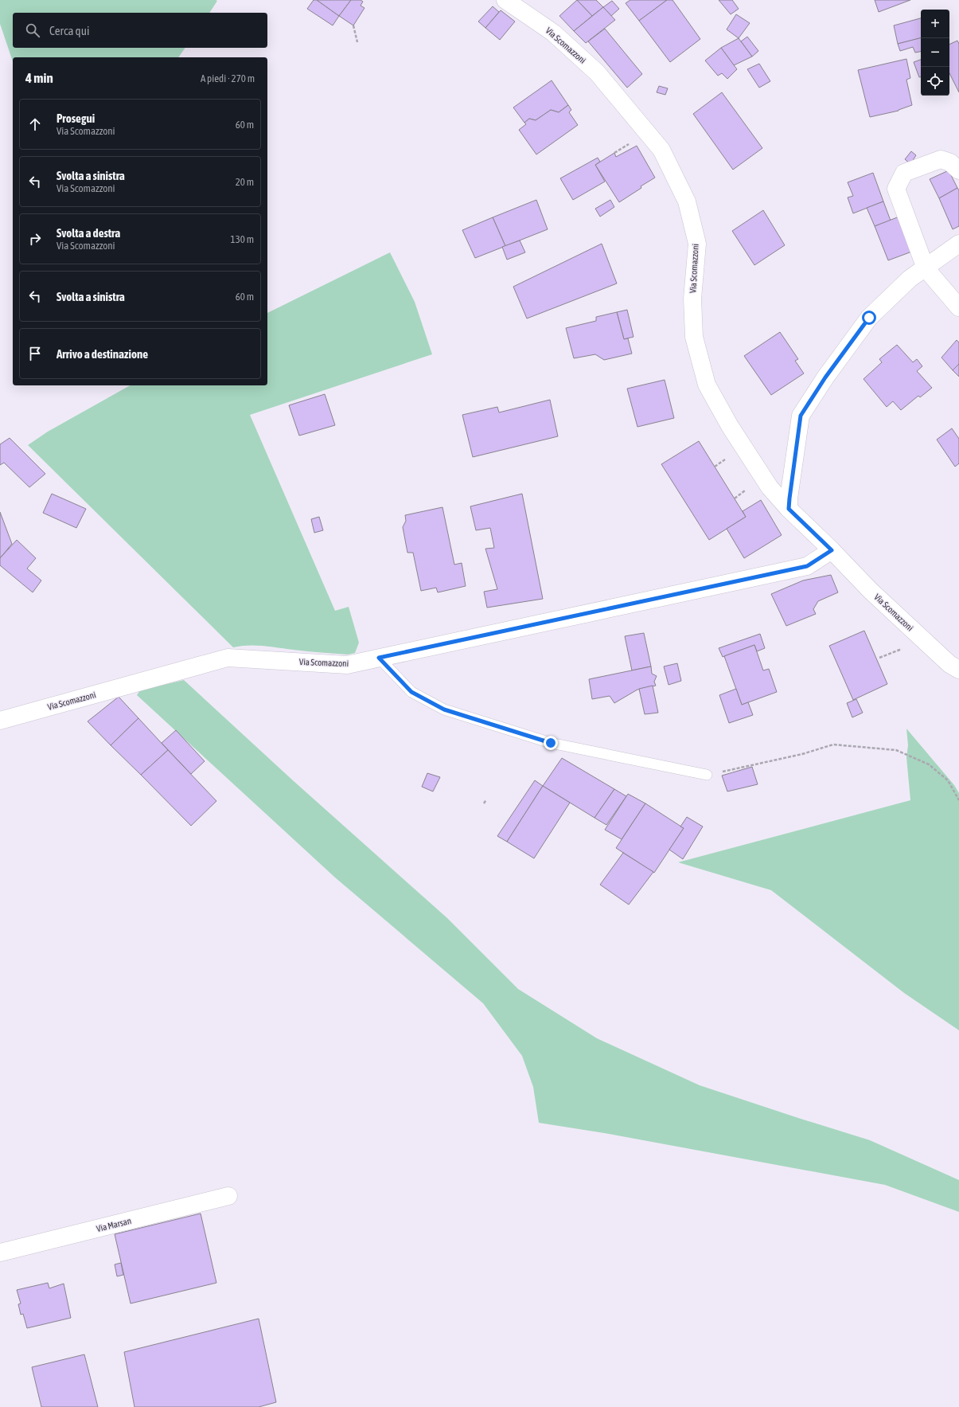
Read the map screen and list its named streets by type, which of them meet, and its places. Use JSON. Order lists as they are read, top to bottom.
{
  "streets": {
    "street": ["Via Scomazzoni", "Via Marsan"]
  },
  "page": {
    "map_buttons": ["+", "−"],
    "search": "Cerca qui",
    "heading": ["4 min", "A piedi · 270 m"],
    "list": [
      ["Prosegui", "Via Scomazzoni", "60 m"],
      ["Svolta a sinistra", "Via Scomazzoni", "20 m"],
      ["Svolta a destra", "Via Scomazzoni", "130 m"],
      ["Svolta a sinistra", "60 m"],
      "Arrivo a destinazione"
    ]
  }
}
